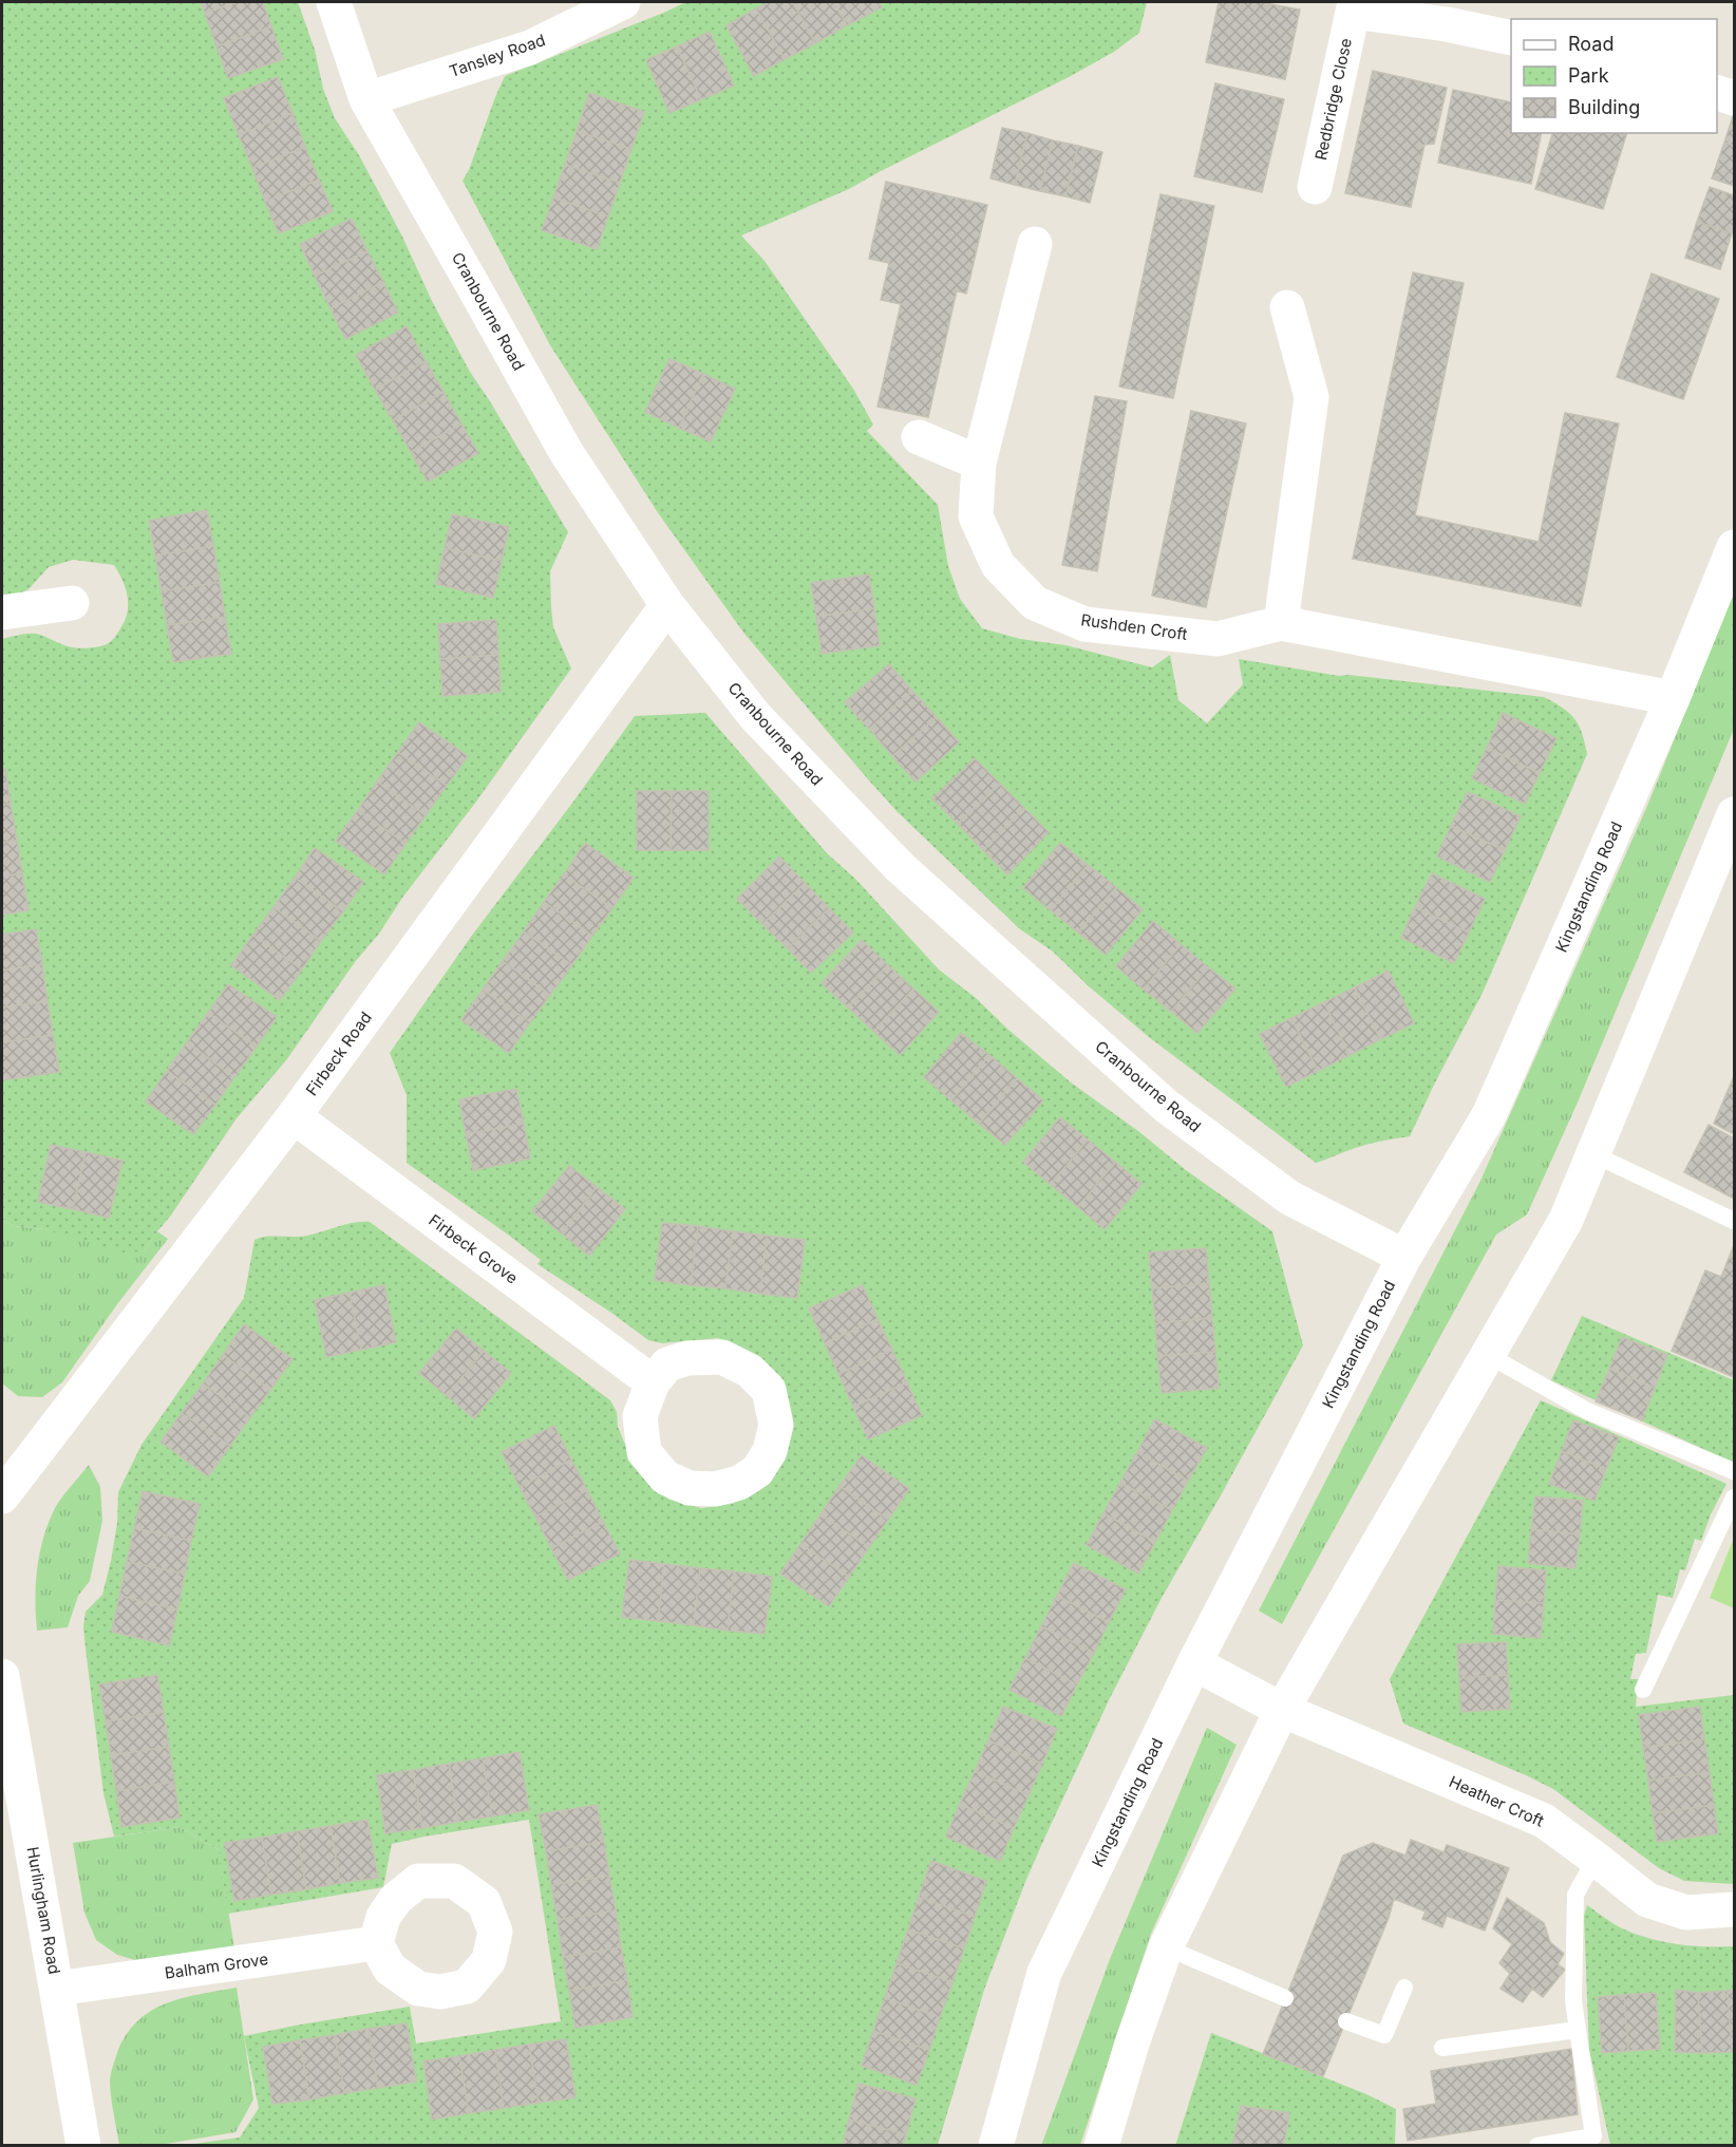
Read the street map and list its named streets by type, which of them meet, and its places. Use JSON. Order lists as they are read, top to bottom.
{
  "streets": {
    "street": [
      "Tansley Road",
      "Redbridge Close",
      "Cranbourne Road",
      "Rushden Croft",
      "Kingstanding Road",
      "Firbeck Road",
      "Firbeck Grove",
      "Heather Croft",
      "Hurlingham Road",
      "Balham Grove"
    ]
  },
  "crossings": [
    ["Tansley Road", "Cranbourne Road"],
    ["Cranbourne Road", "Kingstanding Road"],
    ["Cranbourne Road", "Firbeck Road"],
    ["Rushden Croft", "Kingstanding Road"],
    ["Kingstanding Road", "Heather Croft"],
    ["Firbeck Road", "Firbeck Grove"],
    ["Hurlingham Road", "Balham Grove"]
  ],
  "legend": ["Road", "Park", "Building"]
}
